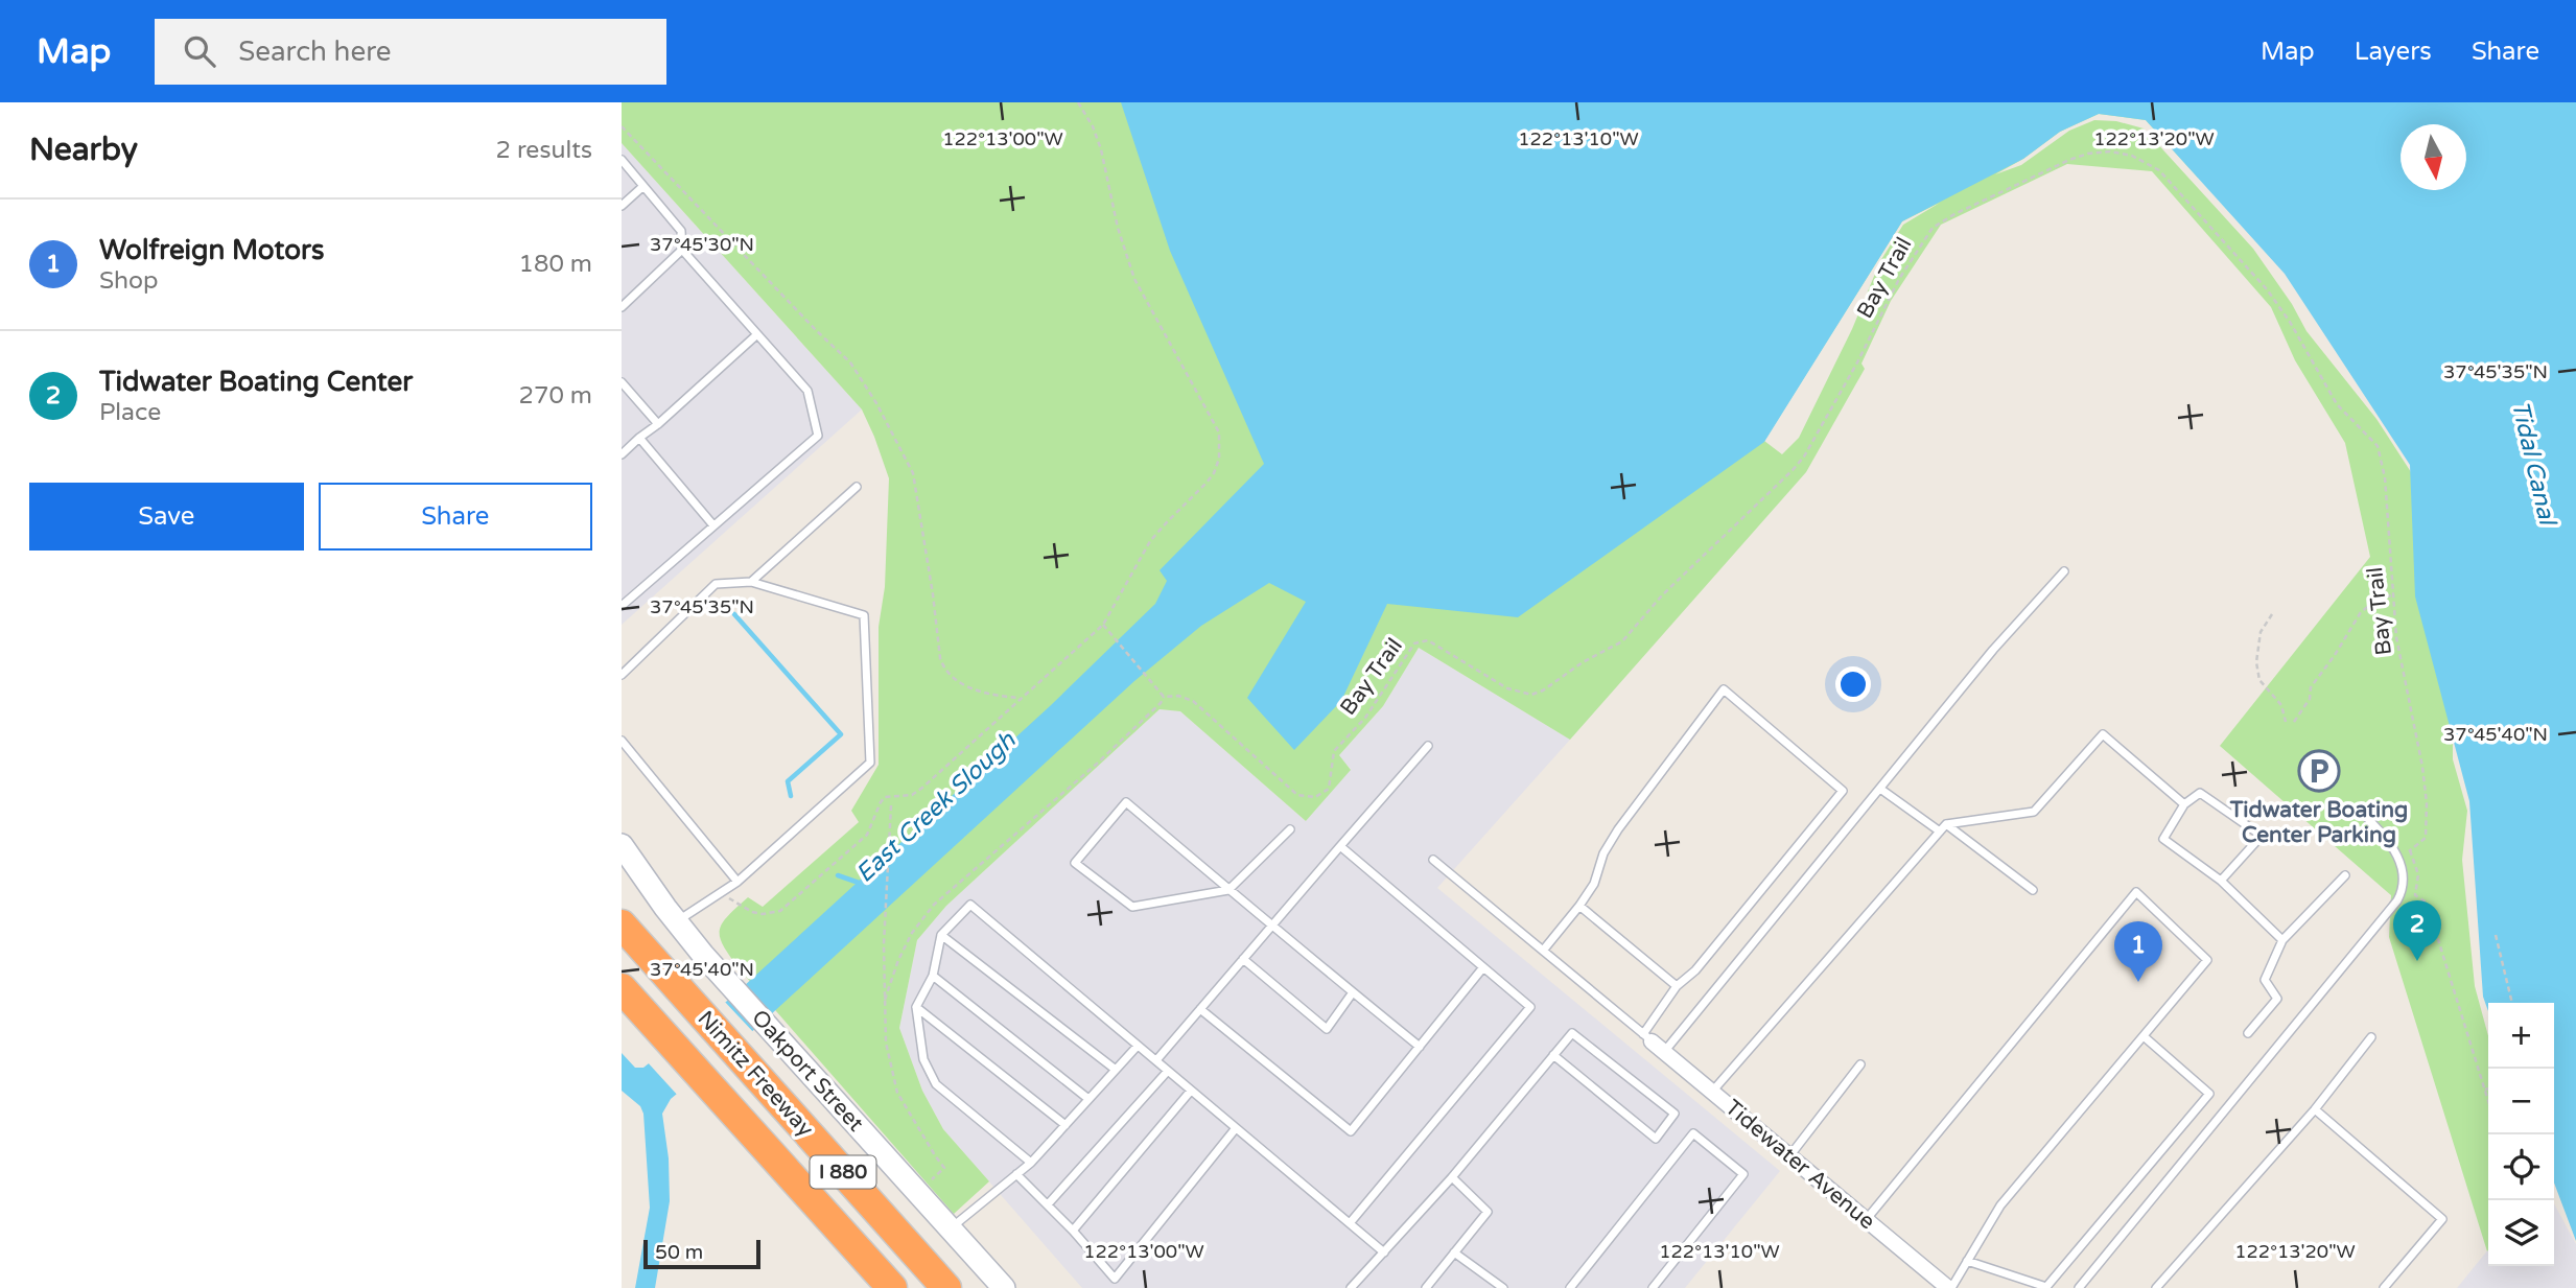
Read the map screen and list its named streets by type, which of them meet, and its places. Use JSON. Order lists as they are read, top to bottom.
{
  "streets": {
    "highway": ["Nimitz Freeway", "I 880"],
    "main road": ["Oakport Street"],
    "street": ["Tidewater Avenue"],
    "path": ["Bay Trail"]
  },
  "water": ["Tidal Canal", "East Creek Slough"],
  "places": {
    "parking": ["Tidwater Boating Center Parking"]
  },
  "scale_bar": "50 m",
  "north": "bottom",
  "page": {
    "header": "Map",
    "search": "Search here",
    "nav": ["Map", "Layers", "Share"],
    "heading": ["Nearby", "2 results"],
    "list": [
      {
        "mark": "1",
        "name": "Wolfreign Motors",
        "note": "Shop",
        "value": "180 m"
      },
      {
        "mark": "2",
        "name": "Tidwater Boating Center",
        "note": "Place",
        "value": "270 m"
      }
    ],
    "buttons": ["Save", "Share"],
    "pins": ["2", "1"],
    "map_buttons": ["+", "−"],
    "scale": "50 m"
  },
  "coordinates": [
    "122°13'00\"W",
    "122°13'10\"W",
    "122°13'20\"W",
    "37°45'30\"N",
    "37°45'35\"N",
    "37°45'40\"N"
  ]
}
